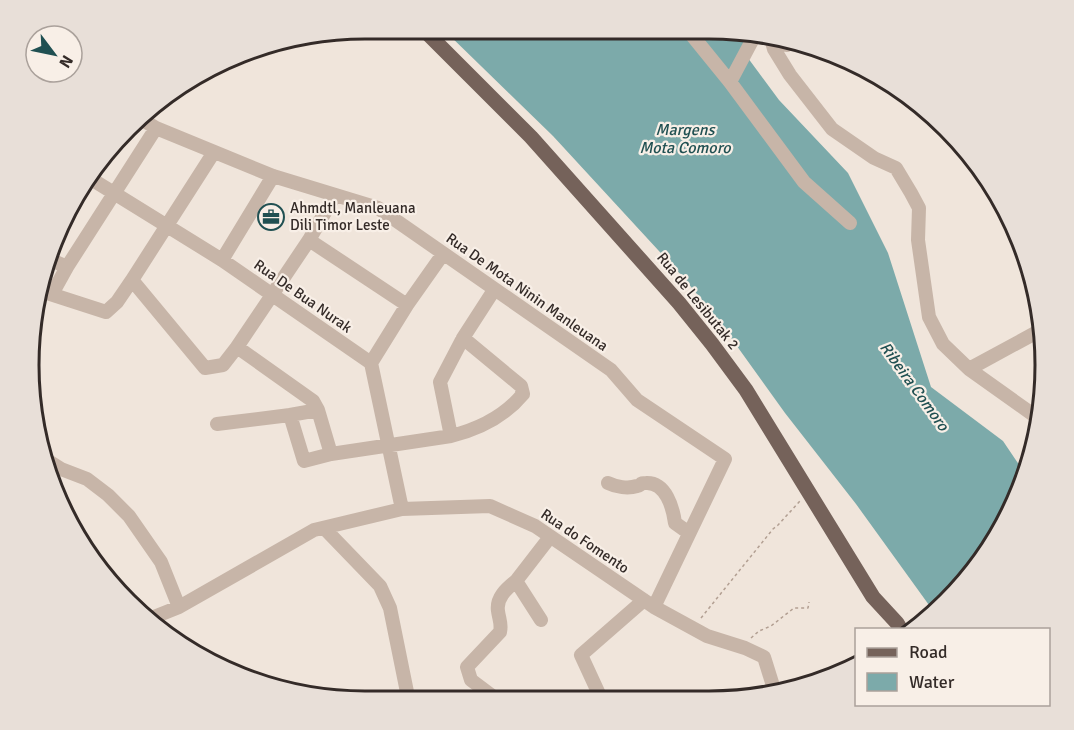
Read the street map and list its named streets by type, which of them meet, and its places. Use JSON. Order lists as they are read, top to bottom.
{
  "streets": {
    "main road": ["Rua de Lesibutak 2"],
    "street": ["Rua De Mota Ninin Manleuana", "Rua De Bua Nurak", "Rua do Fomento"]
  },
  "crossings": [
    ["Rua De Mota Ninin Manleuana", "Rua do Fomento"]
  ],
  "water": ["Margens Mota Comoro", "Ribeira Comoro"],
  "places": {
    "office": ["Ahmdtl, Manleuana Dili Timor Leste"]
  },
  "legend": ["Road", "Water"],
  "north": "bottom right"
}
